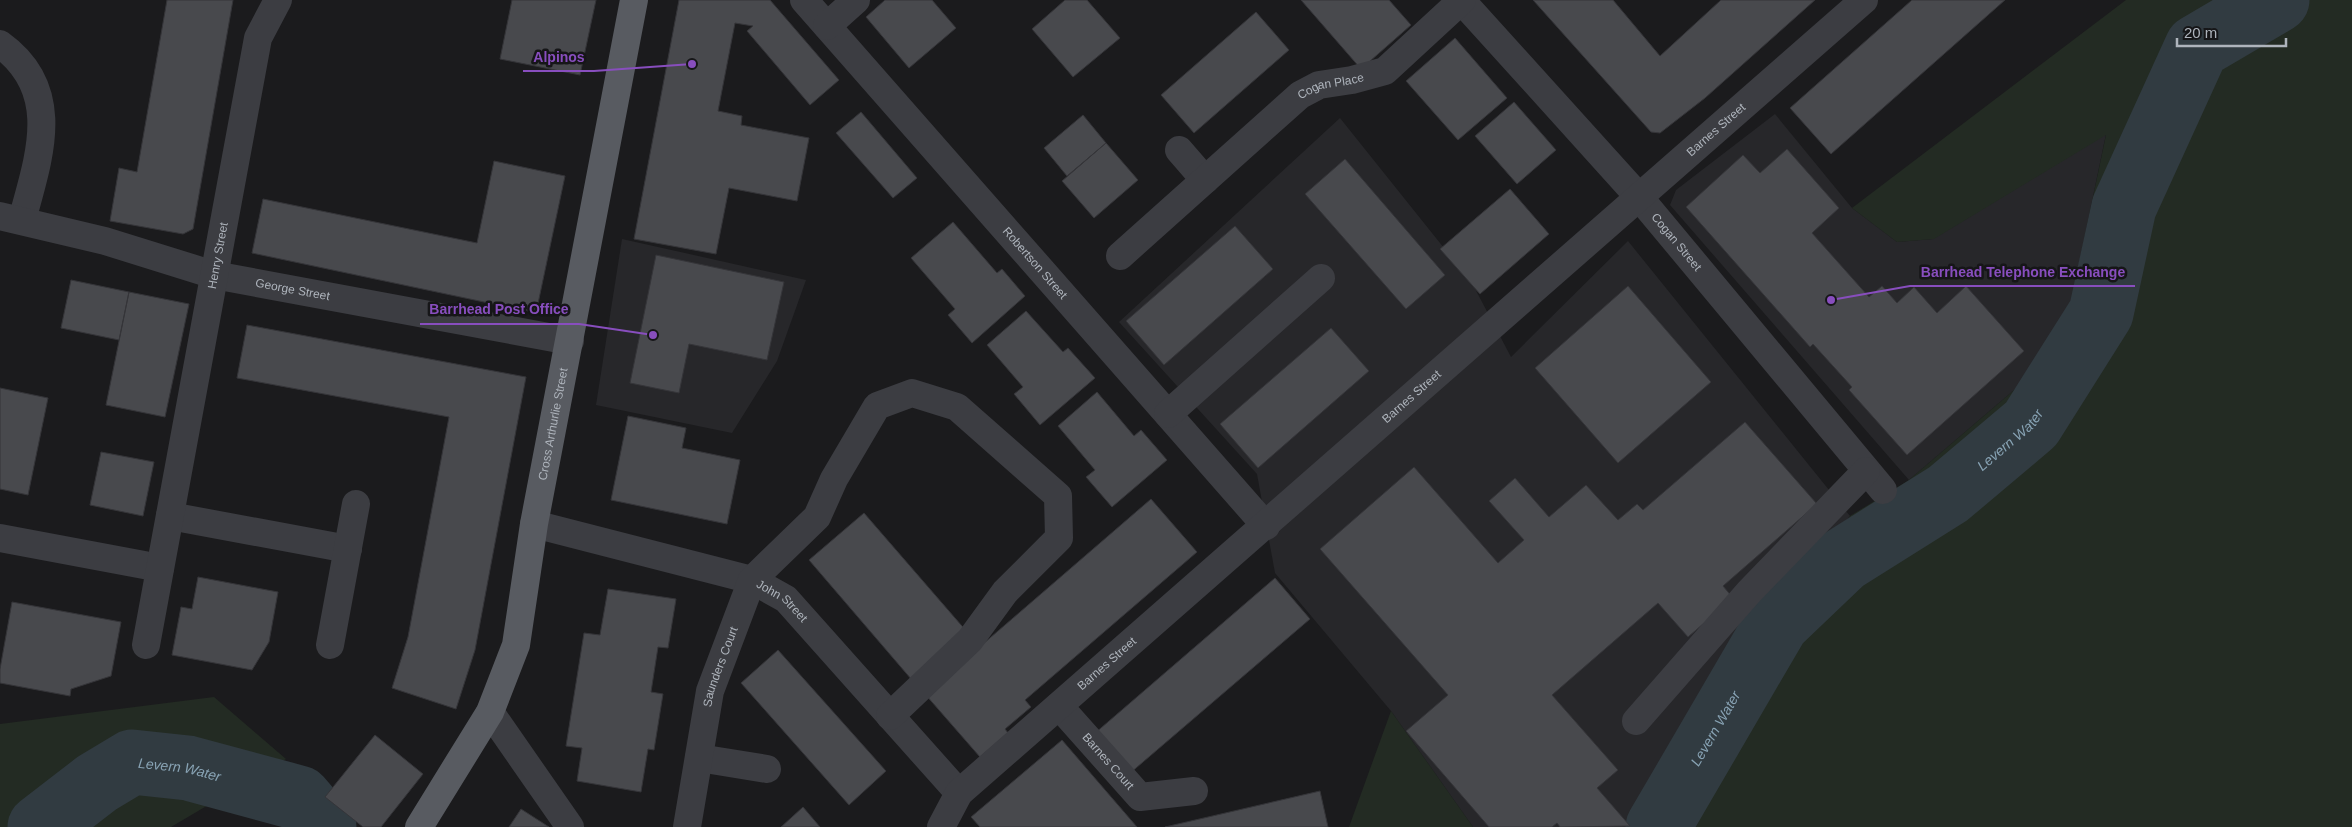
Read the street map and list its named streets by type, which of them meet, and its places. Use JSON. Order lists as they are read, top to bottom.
{
  "streets": {
    "main road": ["Cross Arthurlie Street"],
    "street": [
      "Cogan Place",
      "Barnes Street",
      "Cogan Street",
      "Henry Street",
      "Robertson Street",
      "George Street",
      "John Street",
      "Saunders Court",
      "Barnes Court"
    ]
  },
  "crossings": [
    ["Cogan Place", "Cogan Street"],
    ["Barnes Street", "Cogan Street"],
    ["Barnes Street", "Robertson Street"],
    ["Barnes Street", "John Street"],
    ["Barnes Street", "Barnes Court"],
    ["Henry Street", "George Street"],
    ["George Street", "Cross Arthurlie Street"],
    ["Cross Arthurlie Street", "John Street"],
    ["John Street", "Saunders Court"]
  ],
  "water": ["Levern Water"],
  "places": ["Alpinos", "Barrhead Telephone Exchange", "Barrhead Post Office"],
  "scale_bar": "20 m"
}
